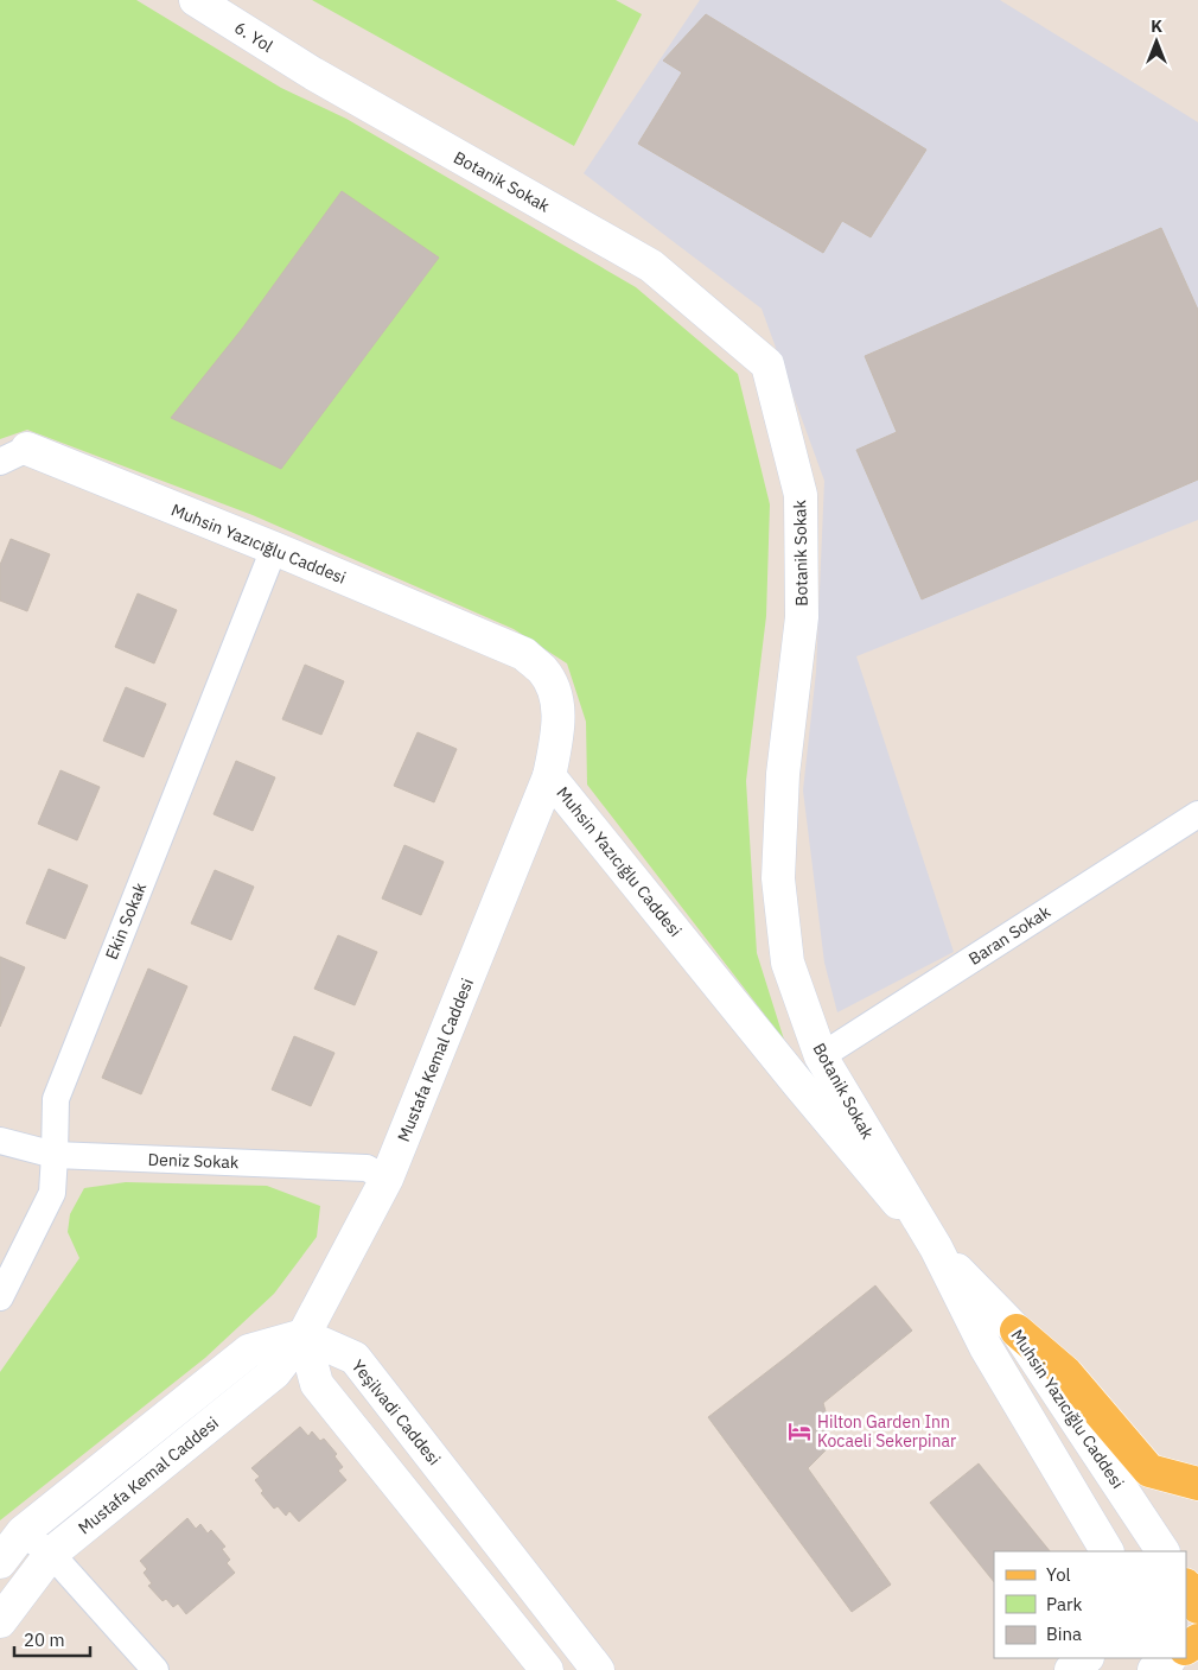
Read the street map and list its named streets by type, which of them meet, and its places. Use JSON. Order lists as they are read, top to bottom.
{
  "streets": {
    "street": [
      "6. Yol",
      "Botanik Sokak",
      "Muhsin Yazıcığlu Caddesi",
      "Ekin Sokak",
      "Baran Sokak",
      "Mustafa Kemal Caddesi",
      "Deniz Sokak",
      "Yeşilvadi Caddesi"
    ]
  },
  "crossings": [
    ["6. Yol", "Botanik Sokak"],
    ["Botanik Sokak", "Muhsin Yazıcığlu Caddesi"],
    ["Botanik Sokak", "Baran Sokak"],
    ["Muhsin Yazıcığlu Caddesi", "Ekin Sokak"],
    ["Muhsin Yazıcığlu Caddesi", "Mustafa Kemal Caddesi"],
    ["Ekin Sokak", "Deniz Sokak"],
    ["Mustafa Kemal Caddesi", "Deniz Sokak"],
    ["Mustafa Kemal Caddesi", "Yeşilvadi Caddesi"]
  ],
  "places": {
    "hotel": ["Hilton Garden Inn Kocaeli Sekerpinar"]
  },
  "legend": ["Yol", "Park", "Bina"],
  "scale_bar": "20 m",
  "north": "top"
}
